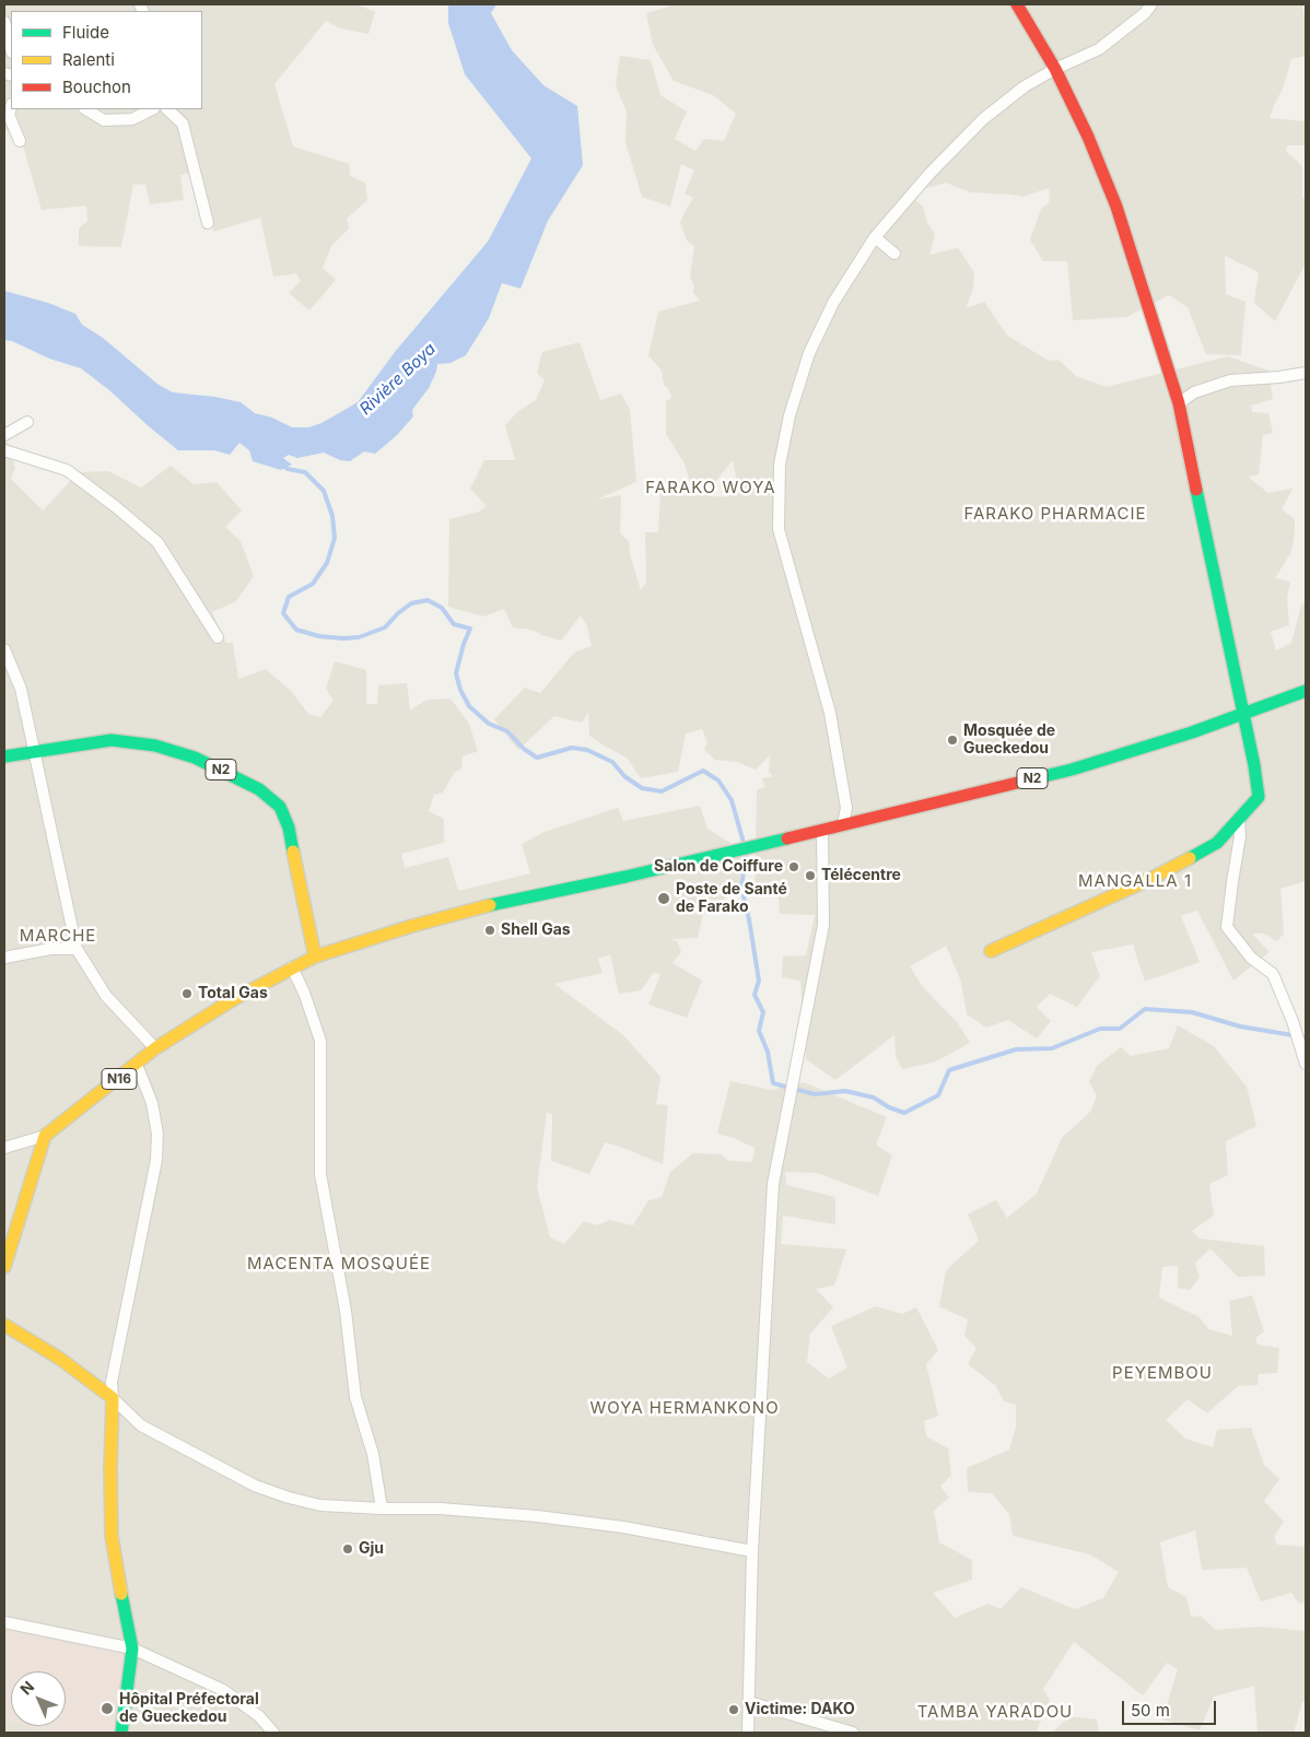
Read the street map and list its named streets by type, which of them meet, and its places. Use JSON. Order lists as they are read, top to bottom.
{
  "streets": {
    "main road": ["N2", "N16"]
  },
  "crossings": [
    ["N2", "N16"]
  ],
  "districts": [
    "FARAKO WOYA",
    "FARAKO PHARMACIE",
    "MANGALLA 1",
    "MARCHE",
    "MACENTA MOSQUÉE",
    "PEYEMBOU",
    "WOYA HERMANKONO",
    "TAMBA YARADOU"
  ],
  "water": ["Rivière Boya"],
  "places": [
    "Mosquée de Gueckedou",
    "Salon de Coiffure",
    "Télécentre",
    "Poste de Santé de Farako",
    "Shell Gas",
    "Total Gas",
    "Gju",
    "Hôpital Préfectoral de Gueckedou",
    "Victime: DAKO"
  ],
  "legend": ["Fluide", "Ralenti", "Bouchon"],
  "scale_bar": "50 m",
  "north": "top left"
}
